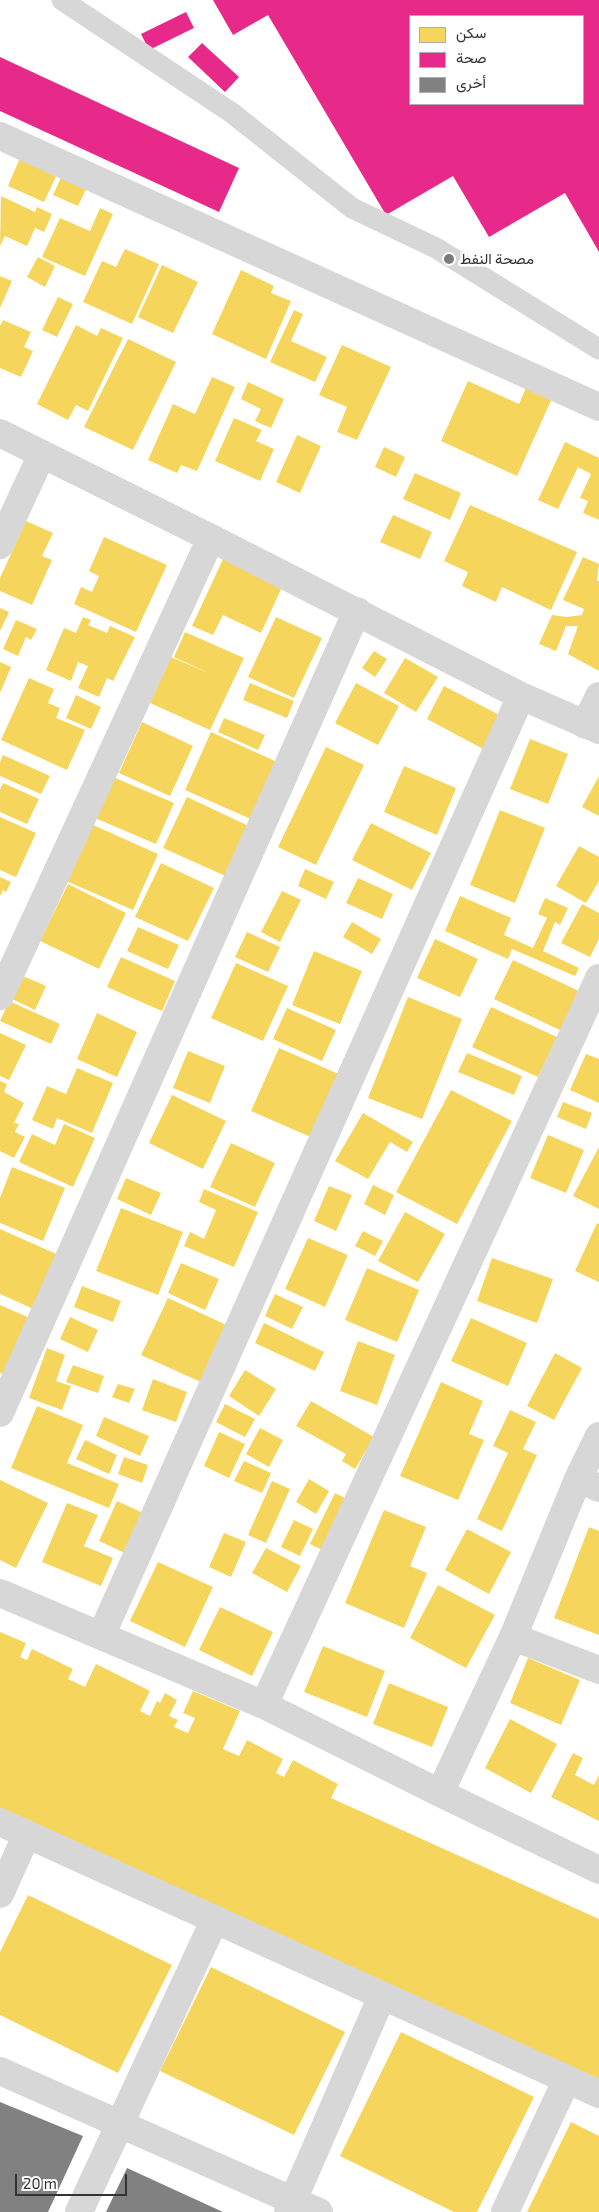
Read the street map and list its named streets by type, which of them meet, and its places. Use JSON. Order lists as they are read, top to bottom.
{
  "places": ["مصحة النفط"],
  "legend": ["سكن", "صحة", "أخرى"],
  "scale_bar": "20 m"
}
